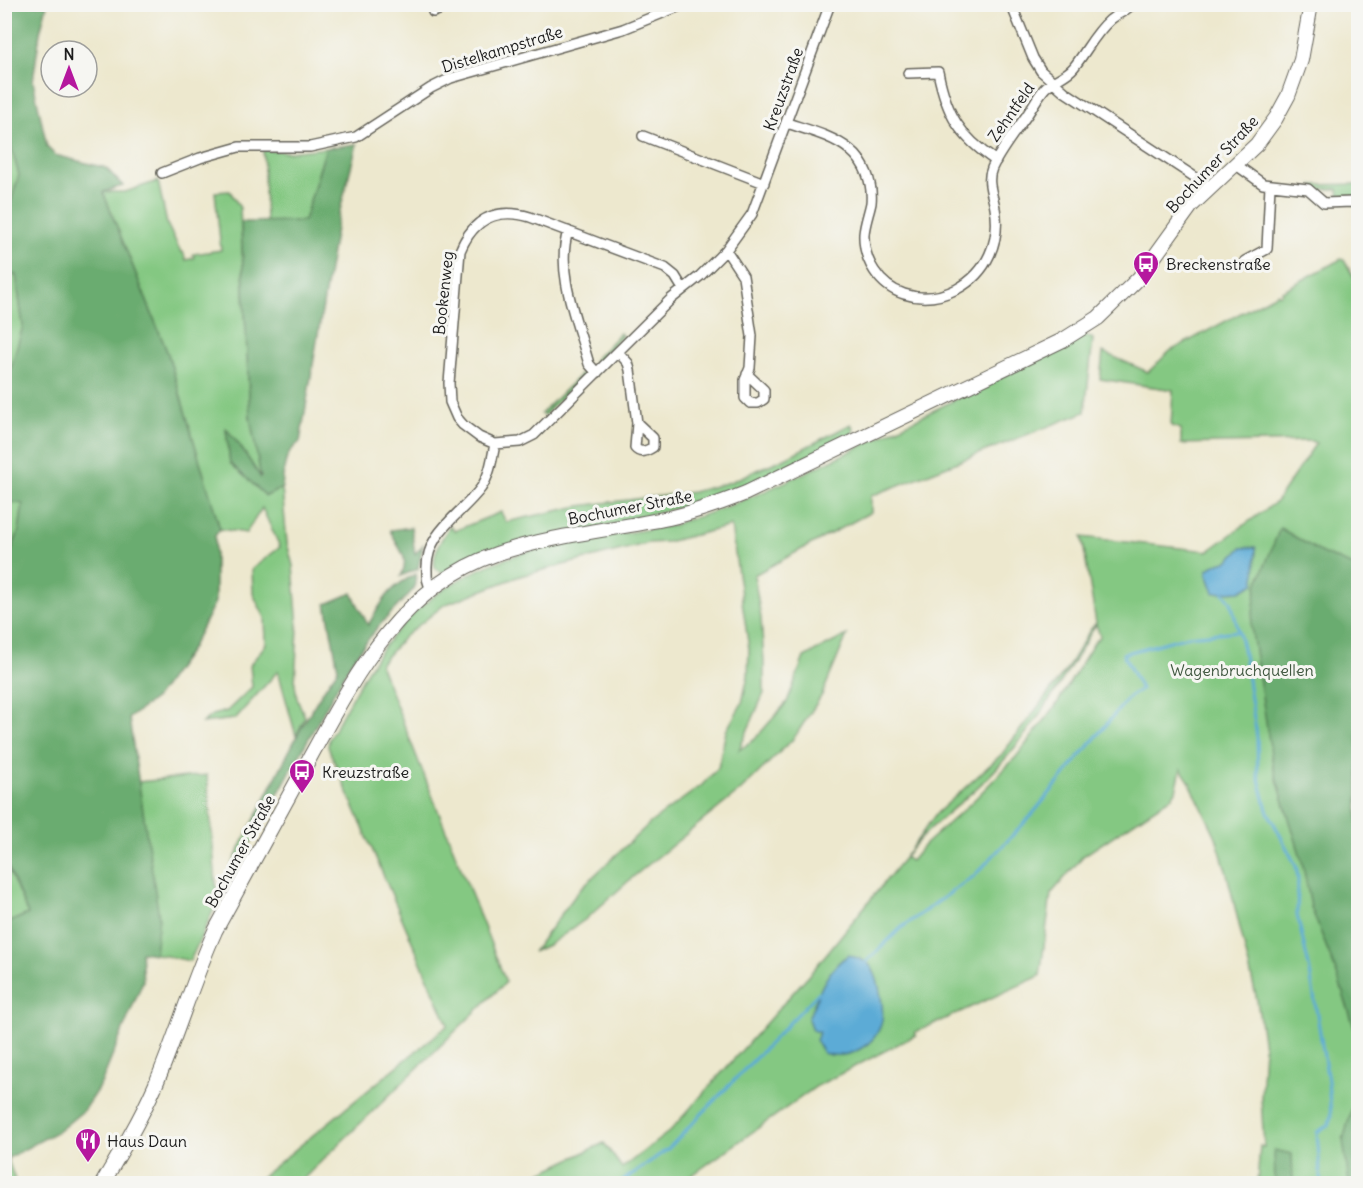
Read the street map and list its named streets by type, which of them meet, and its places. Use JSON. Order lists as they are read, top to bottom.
{
  "streets": {
    "main road": ["Bochumer Straße"],
    "street": [
      "Distelkampstraße",
      "Kreuzstraße",
      "Zehntfeld",
      "Bookenweg"
    ]
  },
  "crossings": [
    ["Kreuzstraße", "Zehntfeld"],
    ["Kreuzstraße", "Bookenweg"]
  ],
  "parks": ["Wagenbruchquellen"],
  "places": {
    "bus stop": ["Breckenstraße", "Kreuzstraße"],
    "restaurant": ["Haus Daun"]
  },
  "north": "top"
}
